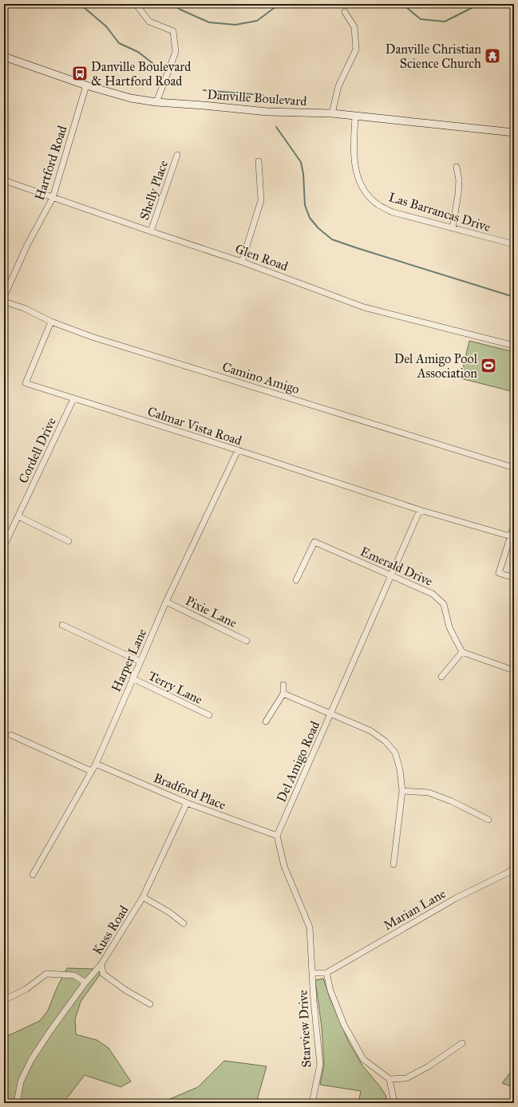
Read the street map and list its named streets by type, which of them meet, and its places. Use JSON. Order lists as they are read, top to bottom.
{
  "streets": {
    "main road": ["Danville Boulevard"],
    "street": [
      "Hartford Road",
      "Shelly Place",
      "Las Barrancas Drive",
      "Glen Road",
      "Camino Amigo",
      "Calmar Vista Road",
      "Cordell Drive",
      "Emerald Drive",
      "Pixie Lane",
      "Harper Lane",
      "Terry Lane",
      "Del Amigo Road",
      "Bradford Place",
      "Marian Lane",
      "Kuss Road",
      "Starview Drive"
    ]
  },
  "crossings": [
    ["Danville Boulevard", "Hartford Road"],
    ["Danville Boulevard", "Las Barrancas Drive"],
    ["Hartford Road", "Glen Road"],
    ["Shelly Place", "Glen Road"],
    ["Camino Amigo", "Calmar Vista Road"],
    ["Calmar Vista Road", "Cordell Drive"],
    ["Calmar Vista Road", "Harper Lane"],
    ["Calmar Vista Road", "Del Amigo Road"],
    ["Emerald Drive", "Del Amigo Road"],
    ["Pixie Lane", "Harper Lane"],
    ["Harper Lane", "Terry Lane"],
    ["Harper Lane", "Bradford Place"],
    ["Del Amigo Road", "Bradford Place"],
    ["Bradford Place", "Kuss Road"]
  ],
  "places": {
    "temple": ["Danville Christian Science Church"],
    "bus stop": ["Danville Boulevard & Hartford Road"],
    "sports": ["Del Amigo Pool Association"]
  }
}
